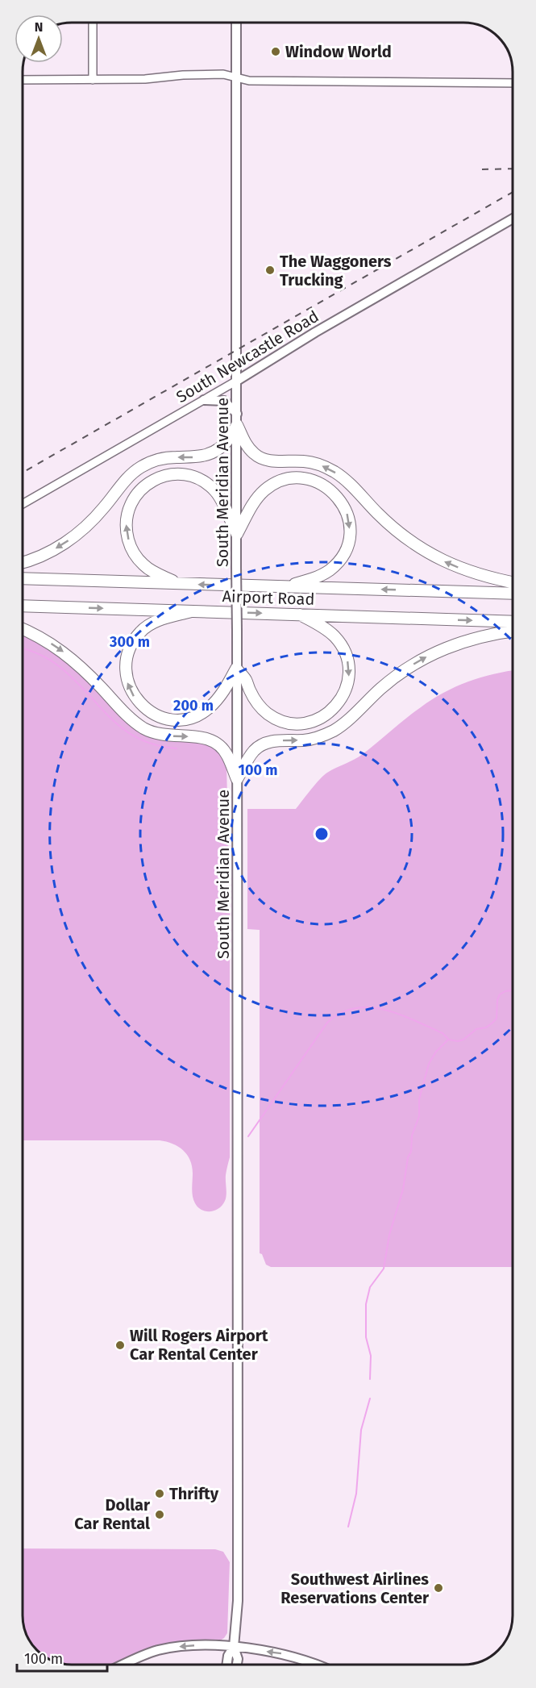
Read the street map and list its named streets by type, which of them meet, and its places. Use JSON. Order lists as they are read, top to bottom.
{
  "streets": {
    "highway": ["Airport Road"],
    "main road": ["South Newcastle Road", "South Meridian Avenue"]
  },
  "crossings": [
    ["South Newcastle Road", "South Meridian Avenue"]
  ],
  "places": [
    "Window World",
    "The Waggoners Trucking",
    "Will Rogers Airport Car Rental Center",
    "Thrifty",
    "Dollar Car Rental",
    "Southwest Airlines Reservations Center"
  ],
  "scale_bar": "100 m",
  "north": "top",
  "rings": ["300 m", "200 m", "100 m"]
}
